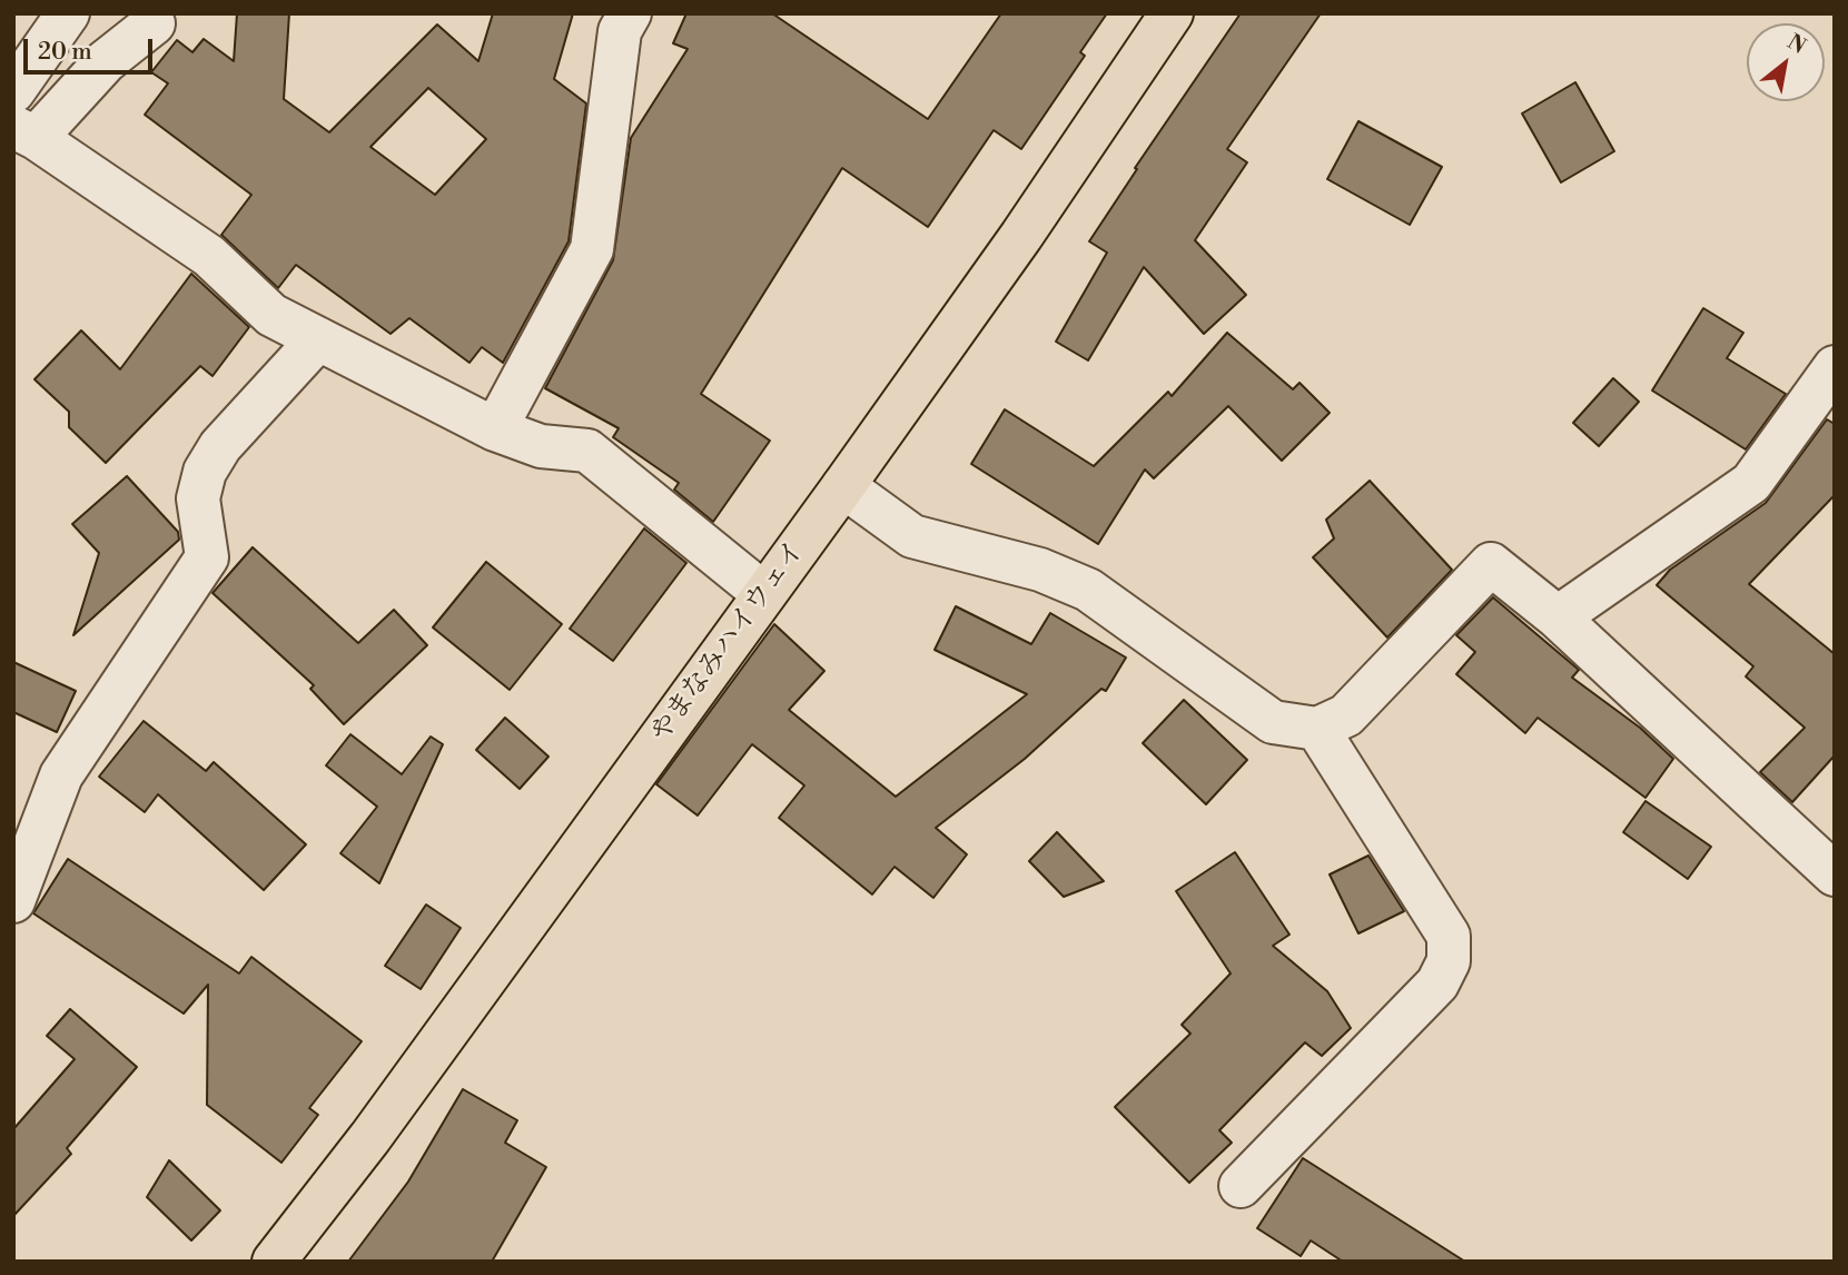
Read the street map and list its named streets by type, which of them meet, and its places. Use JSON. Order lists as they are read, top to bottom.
{
  "streets": {
    "main road": ["やまなみハイウェイ"]
  },
  "scale_bar": "20 m",
  "north": "top right"
}
